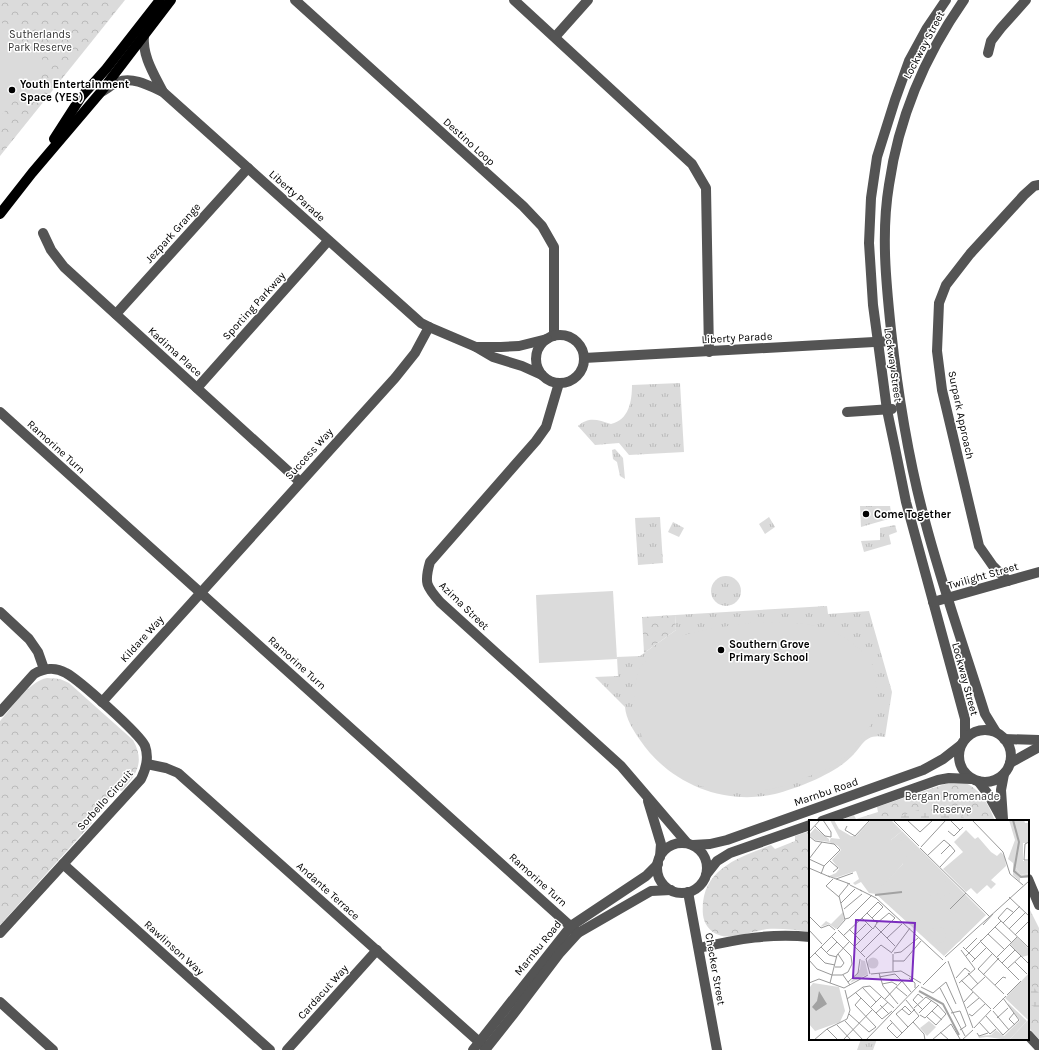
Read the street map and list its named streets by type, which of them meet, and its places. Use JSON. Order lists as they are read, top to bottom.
{
  "streets": {
    "street": [
      "Lockway Street",
      "Destino Loop",
      "Liberty Parade",
      "Jezpark Grange",
      "Sporting Parkway",
      "Kadima Place",
      "Surpark Approach",
      "Ramorine Turn",
      "Success Way",
      "Twilight Street",
      "Azima Street",
      "Kildare Way",
      "Marnbu Road",
      "Sorbello Circuit",
      "Andante Terrace",
      "Rawlinson Way",
      "Checker Street",
      "Cardacut Way"
    ]
  },
  "crossings": [
    ["Lockway Street", "Liberty Parade"],
    ["Lockway Street", "Twilight Street"],
    ["Lockway Street", "Marnbu Road"],
    ["Destino Loop", "Liberty Parade"],
    ["Destino Loop", "Azima Street"],
    ["Liberty Parade", "Jezpark Grange"],
    ["Liberty Parade", "Sporting Parkway"],
    ["Liberty Parade", "Success Way"],
    ["Liberty Parade", "Azima Street"],
    ["Jezpark Grange", "Kadima Place"],
    ["Sporting Parkway", "Kadima Place"],
    ["Kadima Place", "Success Way"],
    ["Surpark Approach", "Twilight Street"],
    ["Ramorine Turn", "Success Way"],
    ["Ramorine Turn", "Kildare Way"],
    ["Ramorine Turn", "Marnbu Road"],
    ["Success Way", "Kildare Way"],
    ["Azima Street", "Marnbu Road"],
    ["Azima Street", "Checker Street"],
    ["Kildare Way", "Sorbello Circuit"],
    ["Marnbu Road", "Andante Terrace"],
    ["Marnbu Road", "Checker Street"],
    ["Sorbello Circuit", "Andante Terrace"],
    ["Sorbello Circuit", "Rawlinson Way"],
    ["Andante Terrace", "Cardacut Way"]
  ],
  "parks": ["Sutherlands Park Reserve", "Bergan Promenade Reserve"],
  "places": ["Youth Entertainment Space (YES)", "Come Together", "Southern Grove Primary School"]
}
